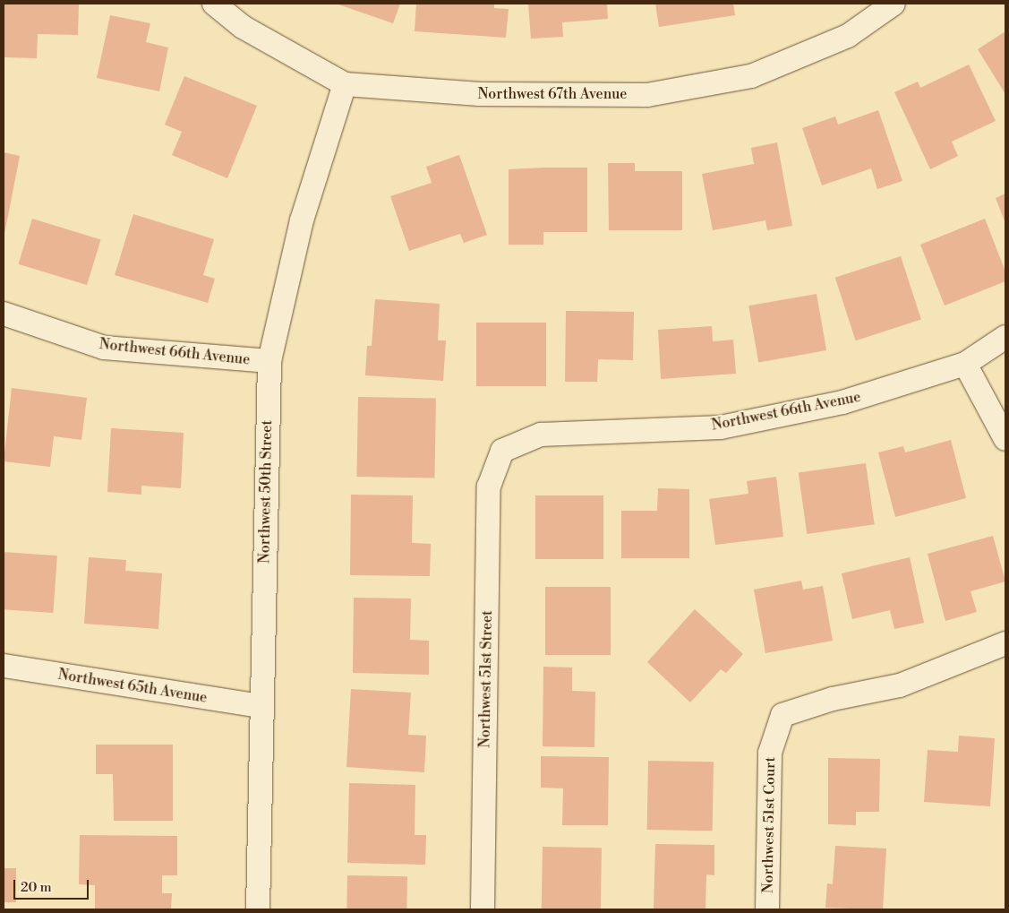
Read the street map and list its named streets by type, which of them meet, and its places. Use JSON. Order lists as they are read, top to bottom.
{
  "streets": {
    "street": [
      "Northwest 67th Avenue",
      "Northwest 66th Avenue",
      "Northwest 50th Street",
      "Northwest 51st Street",
      "Northwest 65th Avenue",
      "Northwest 51st Court"
    ]
  },
  "crossings": [
    ["Northwest 67th Avenue", "Northwest 50th Street"],
    ["Northwest 66th Avenue", "Northwest 50th Street"],
    ["Northwest 66th Avenue", "Northwest 51st Street"],
    ["Northwest 50th Street", "Northwest 65th Avenue"]
  ],
  "scale_bar": "20 m"
}
